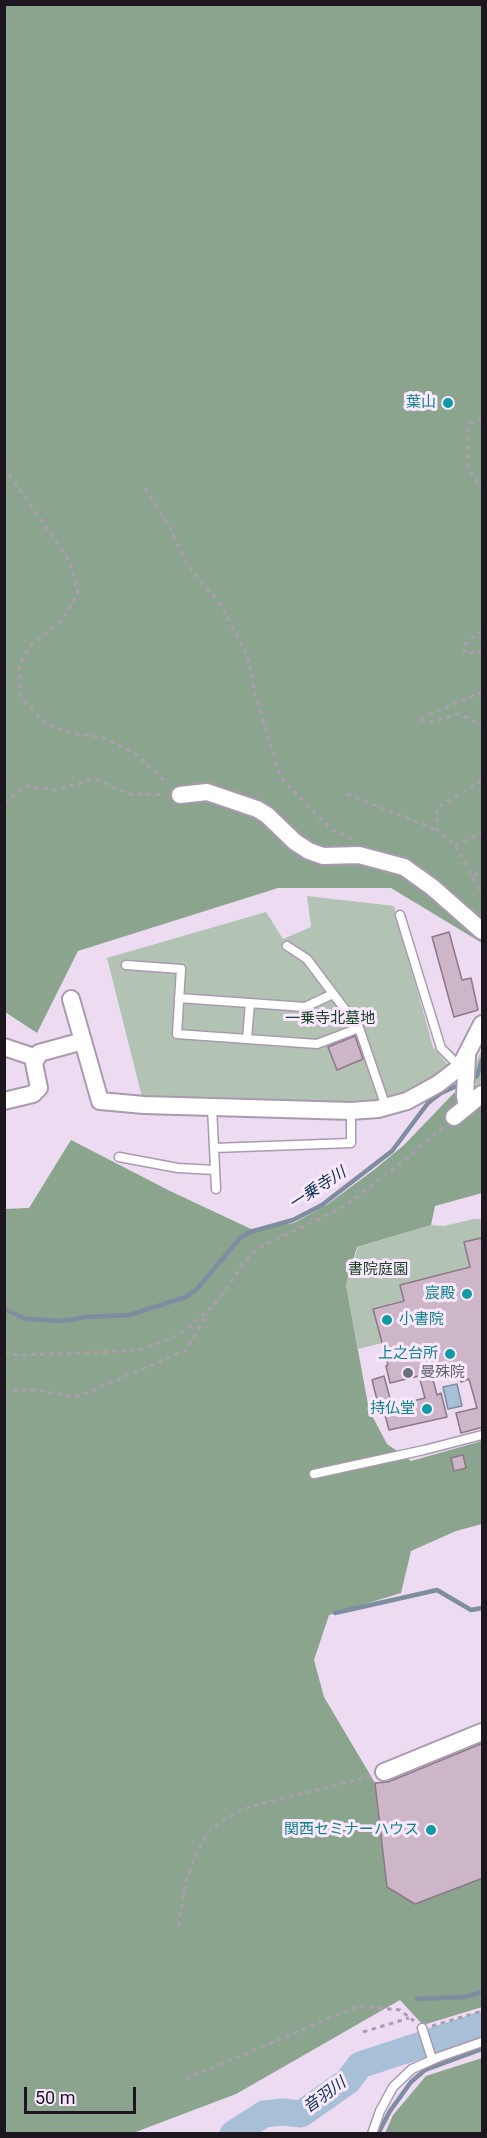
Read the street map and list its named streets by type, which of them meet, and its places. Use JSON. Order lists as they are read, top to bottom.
{
  "water": ["一乗寺川", "音羽川"],
  "parks": ["一乗寺北墓地", "書院庭園"],
  "places": [
    "葉山",
    "宸殿",
    "小書院",
    "上之台所",
    "曼殊院",
    "持仏堂",
    "関西セミナーハウス"
  ],
  "scale_bar": "50 m"
}
